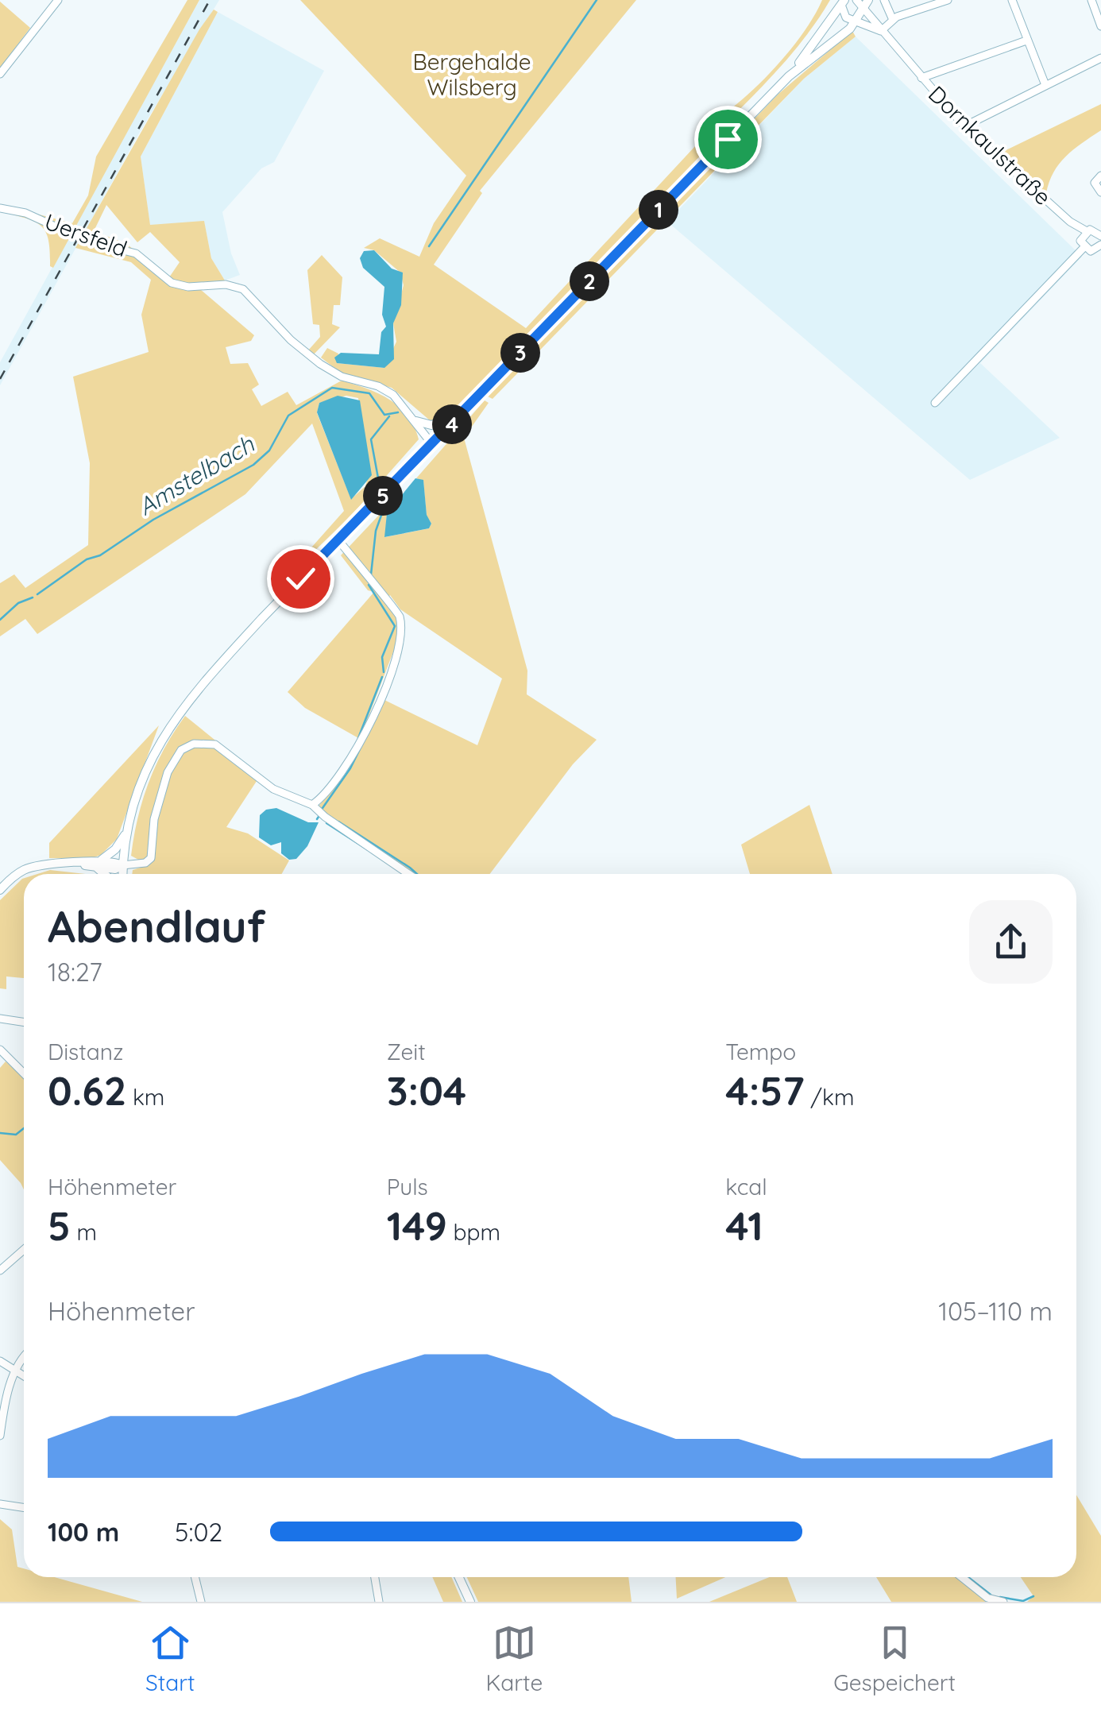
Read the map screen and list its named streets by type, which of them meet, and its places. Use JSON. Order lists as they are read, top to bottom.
{
  "streets": {
    "street": ["Dornkaulstraße", "Uersfeld"]
  },
  "water": ["Amstelbach"],
  "parks": ["Bergehalde Wilsberg"],
  "page": {
    "pins": [
      "1",
      "2",
      "3",
      "4",
      "5"
    ],
    "heading": ["Abendlauf", "18:27"],
    "stats": [
      ["Distanz", "0.62 km"],
      ["Zeit", "3:04"],
      ["Tempo", "4:57 /km"],
      ["Höhenmeter", "5 m"],
      ["Puls", "149 bpm"],
      ["kcal", "41"]
    ],
    "chart": ["Höhenmeter", "105–110 m"],
    "list": [
      {
        "name": "100 m",
        "note": "5:02"
      }
    ],
    "tabs": ["Start", "Karte", "Gespeichert"]
  }
}
